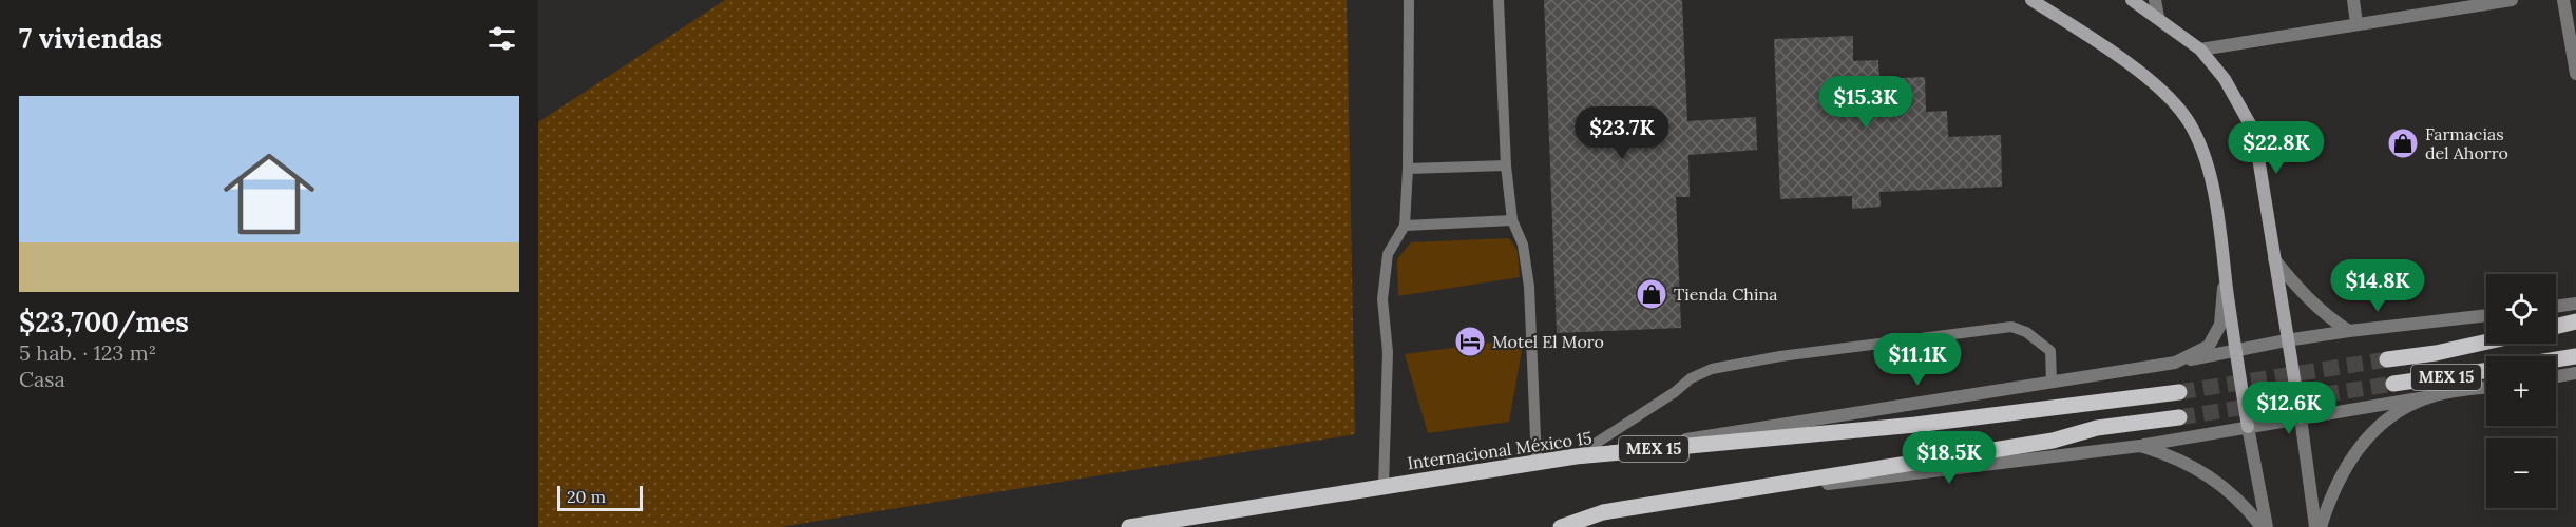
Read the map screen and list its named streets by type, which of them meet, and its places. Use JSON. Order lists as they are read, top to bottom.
{
  "streets": {
    "main road": ["MEX 15", "Internacional México 15"]
  },
  "places": {
    "shop": ["Farmacias del Ahorro", "Tienda China"],
    "hotel": ["Motel El Moro"]
  },
  "scale_bar": "20 m",
  "page": {
    "heading": "7 viviendas",
    "list": [
      {
        "name": "$23,700/mes",
        "note": "5 hab. · 123 m² · Casa"
      }
    ],
    "price": [
      "$15.3K",
      "$23.7K",
      "$22.8K",
      "$14.8K",
      "$11.1K",
      "$12.6K",
      "$18.5K"
    ],
    "map_buttons": ["+", "−"],
    "scale": "20 m"
  }
}
